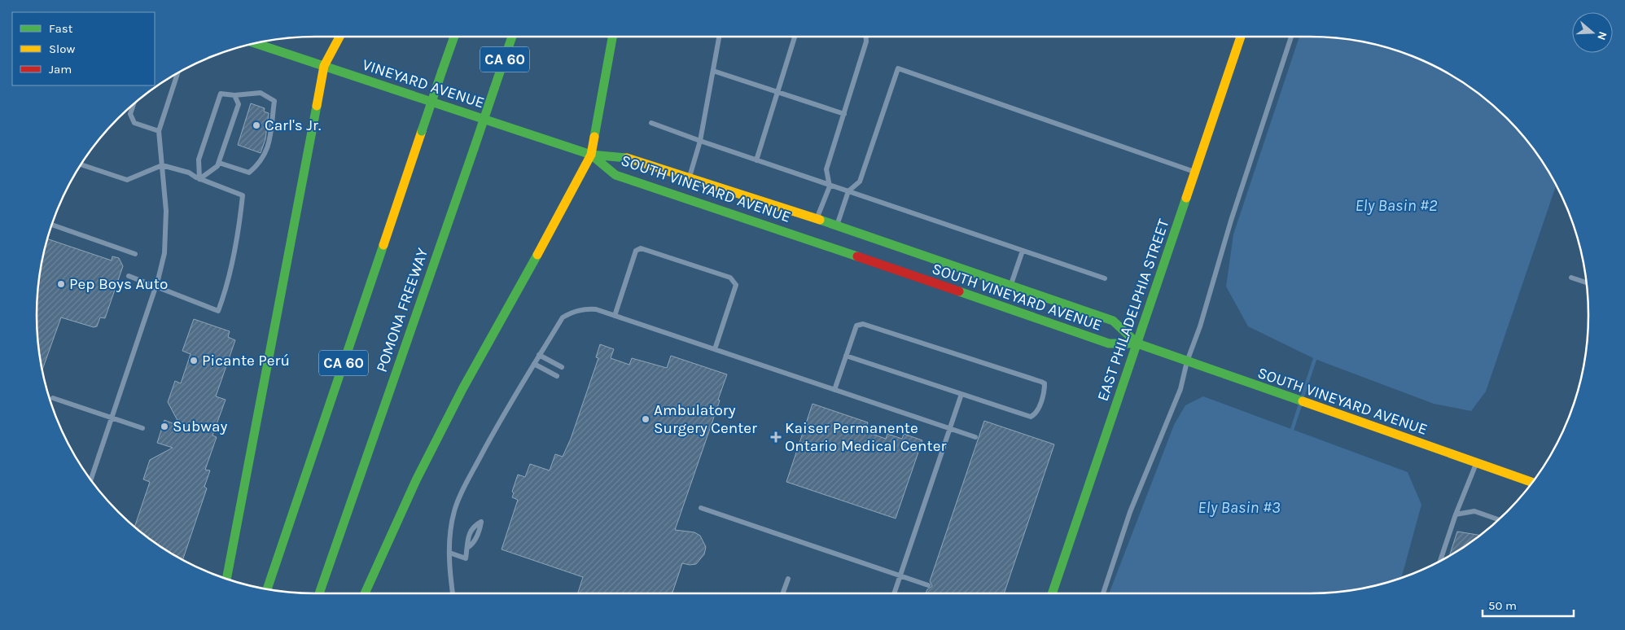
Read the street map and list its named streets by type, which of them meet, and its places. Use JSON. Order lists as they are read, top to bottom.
{
  "streets": {
    "main road": [
      "CA 60",
      "VINEYARD AVENUE",
      "SOUTH VINEYARD AVENUE",
      "POMONA FREEWAY",
      "EAST PHILADELPHIA STREET"
    ]
  },
  "crossings": [
    ["VINEYARD AVENUE", "SOUTH VINEYARD AVENUE"],
    ["SOUTH VINEYARD AVENUE", "EAST PHILADELPHIA STREET"]
  ],
  "water": ["Ely Basin #2", "Ely Basin #3"],
  "places": {
    "other": [
      "Carl's Jr.",
      "Pep Boys Auto",
      "Picante Perú",
      "Ambulatory Surgery Center",
      "Subway"
    ],
    "health": ["Kaiser Permanente Ontario Medical Center"]
  },
  "legend": ["Fast", "Slow", "Jam"],
  "scale_bar": "50 m",
  "north": "right"
}
